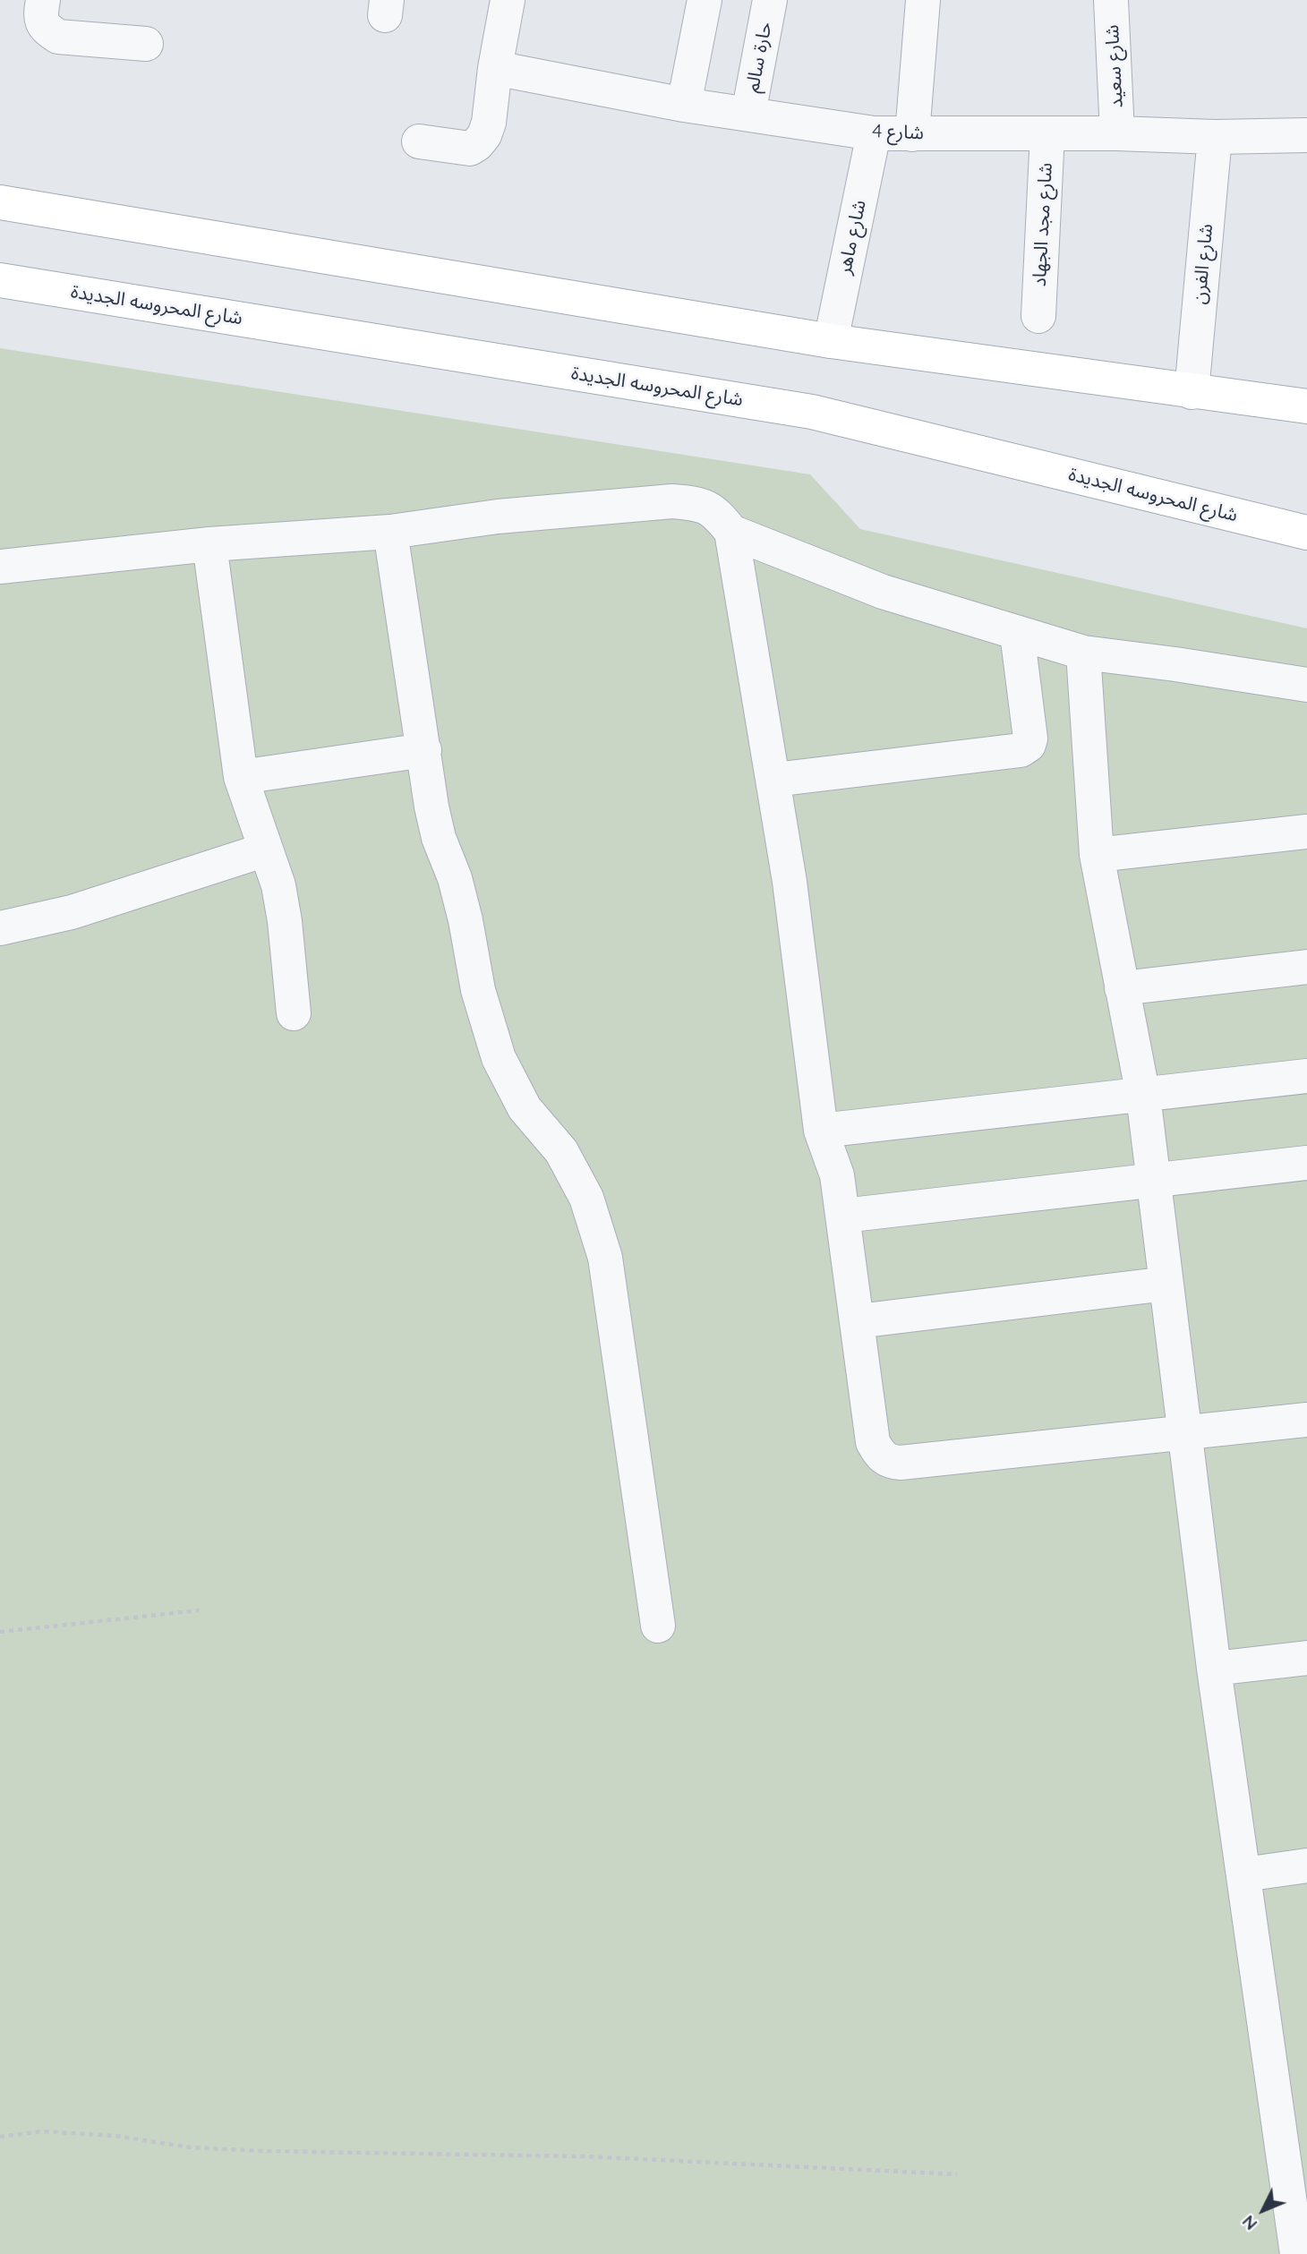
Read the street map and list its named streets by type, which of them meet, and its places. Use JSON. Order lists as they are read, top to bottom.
{
  "streets": {
    "main road": ["شارع المحروسه الجديدة"],
    "street": [
      "حارة سالم",
      "شارع سعيد",
      "شارع 4",
      "شارع مجد الجهاد",
      "شارع ماهر",
      "شارع الفرن"
    ]
  },
  "crossings": [
    ["حارة سالم", "شارع 4"],
    ["شارع سعيد", "شارع 4"],
    ["شارع 4", "شارع مجد الجهاد"],
    ["شارع 4", "شارع ماهر"],
    ["شارع 4", "شارع الفرن"]
  ],
  "north": "bottom left"
}
